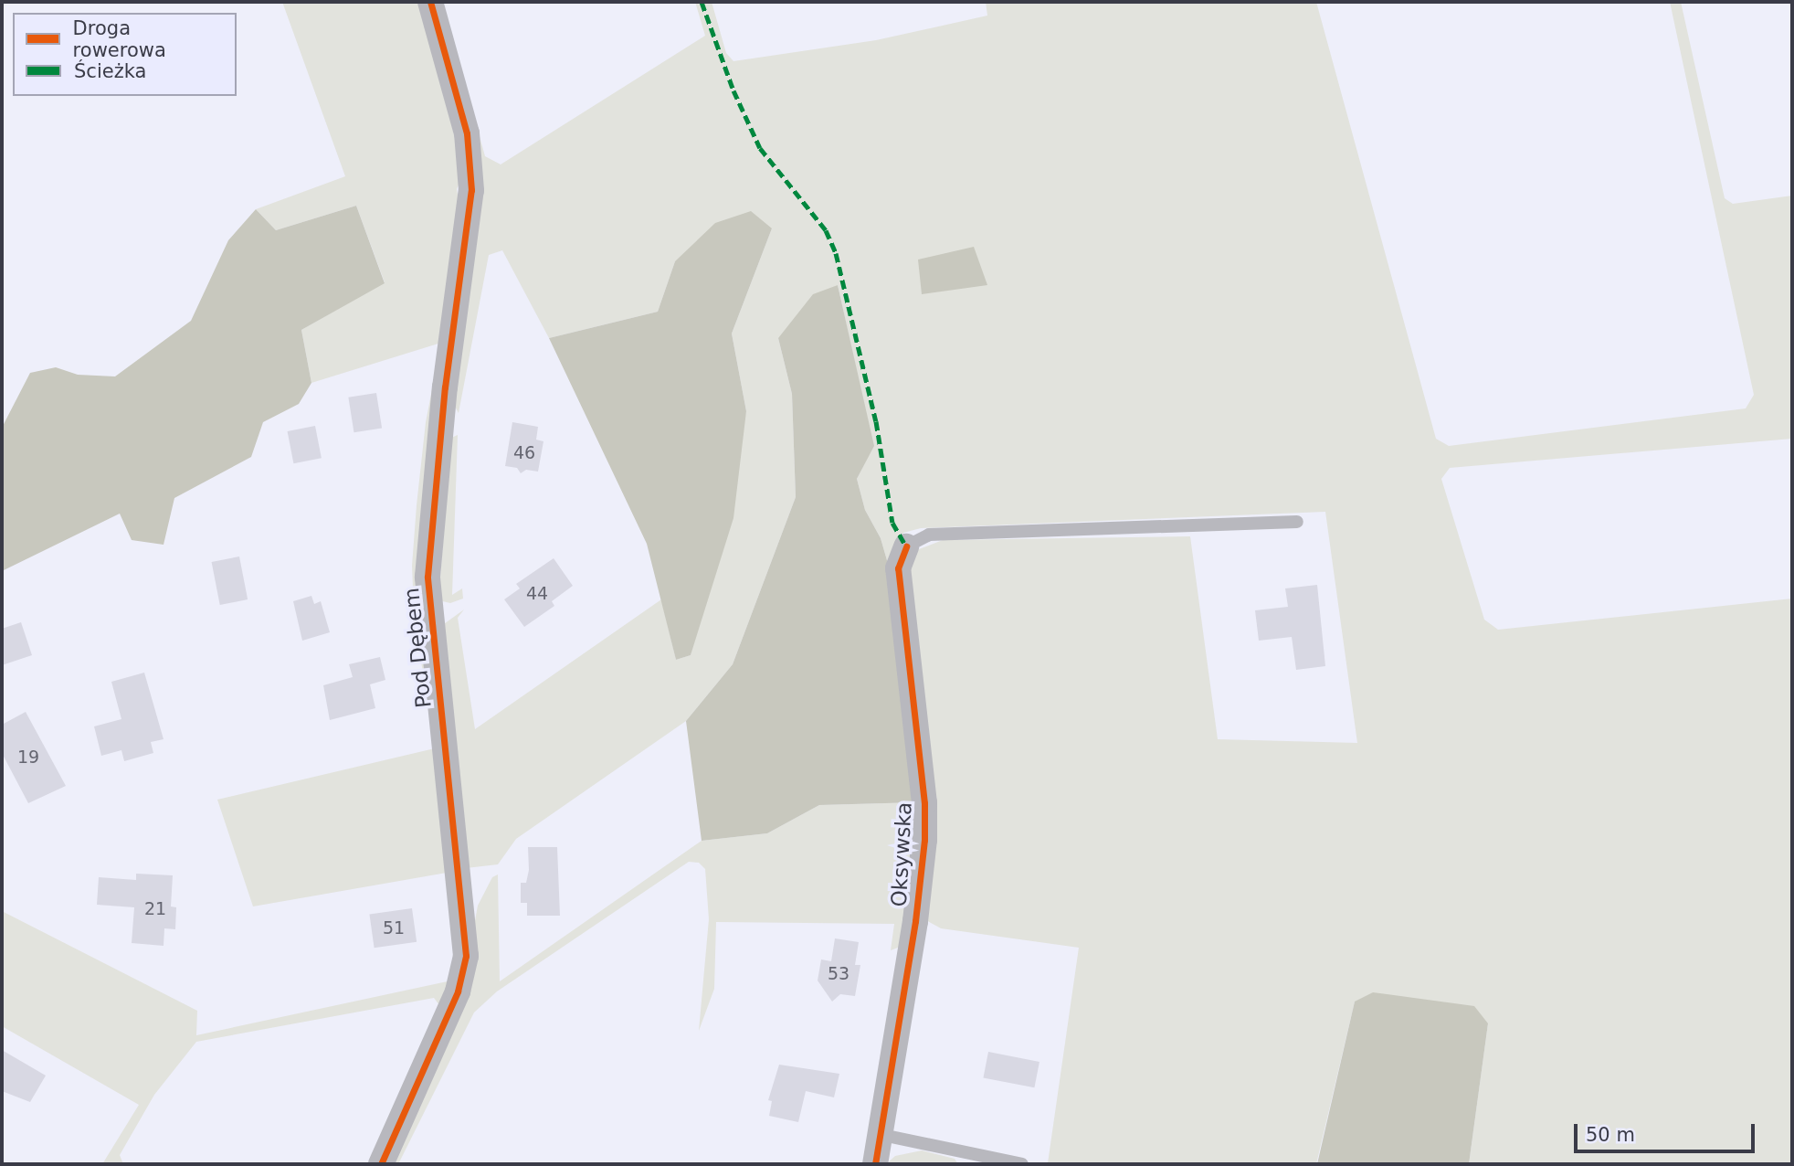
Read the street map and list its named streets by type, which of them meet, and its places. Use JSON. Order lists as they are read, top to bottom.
{
  "streets": {
    "street": ["Pod Dębem", "Oksywska"]
  },
  "house_numbers": [
    "46",
    "44",
    "19",
    "21",
    "51",
    "53"
  ],
  "legend": ["Droga rowerowa", "Ścieżka"],
  "scale_bar": "50 m"
}
